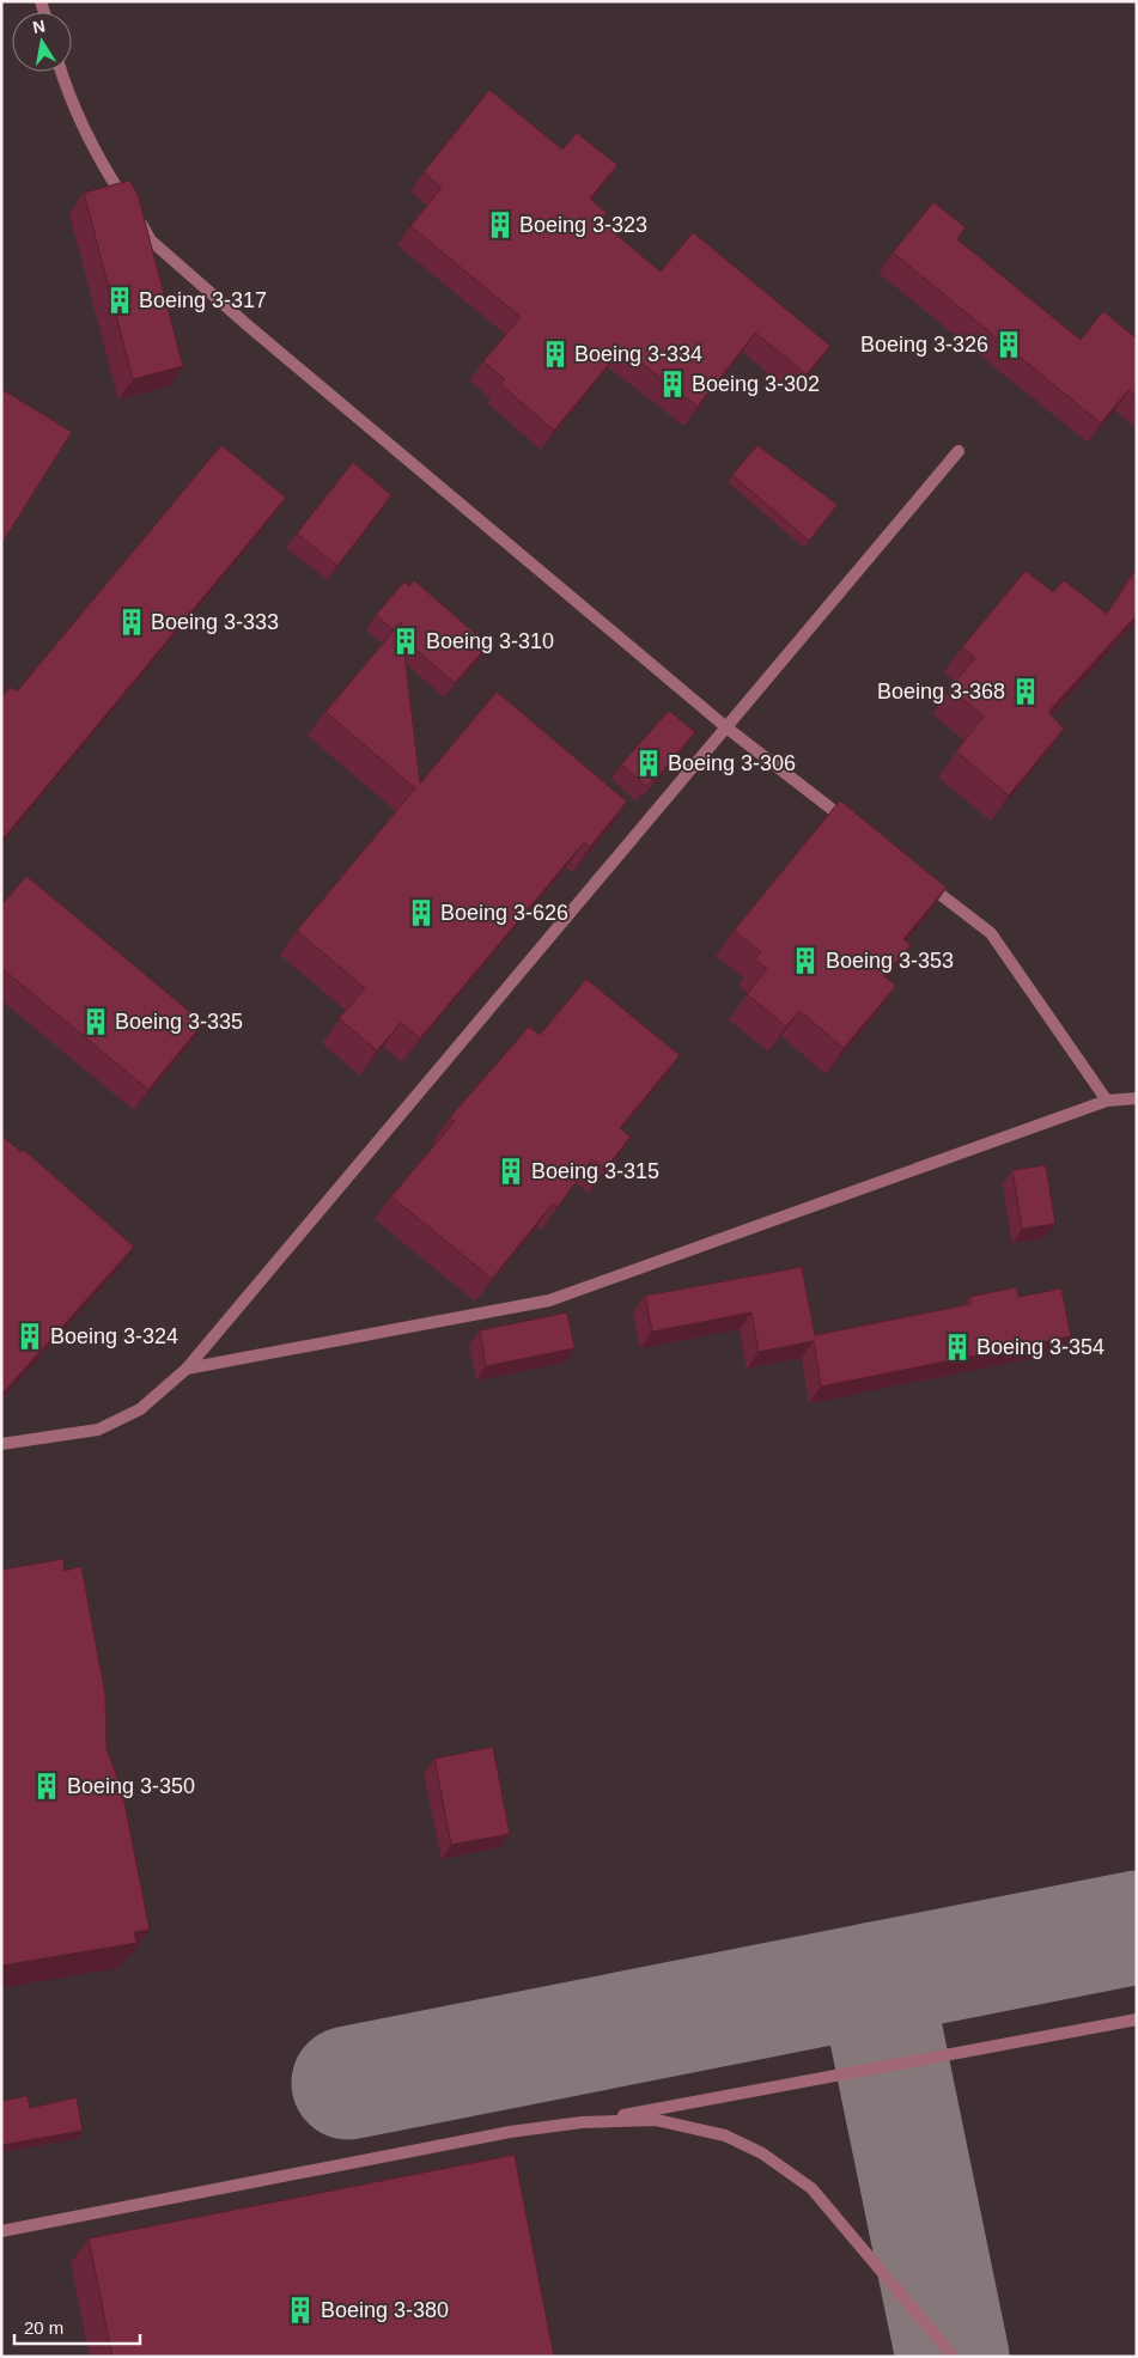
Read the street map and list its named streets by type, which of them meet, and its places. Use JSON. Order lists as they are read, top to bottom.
{
  "places": {
    "building": [
      "Boeing 3-323",
      "Boeing 3-317",
      "Boeing 3-326",
      "Boeing 3-334",
      "Boeing 3-302",
      "Boeing 3-333",
      "Boeing 3-310",
      "Boeing 3-368",
      "Boeing 3-306",
      "Boeing 3-626",
      "Boeing 3-353",
      "Boeing 3-335",
      "Boeing 3-315",
      "Boeing 3-324",
      "Boeing 3-354",
      "Boeing 3-350",
      "Boeing 3-380"
    ]
  },
  "scale_bar": "20 m",
  "north": "top"
}
